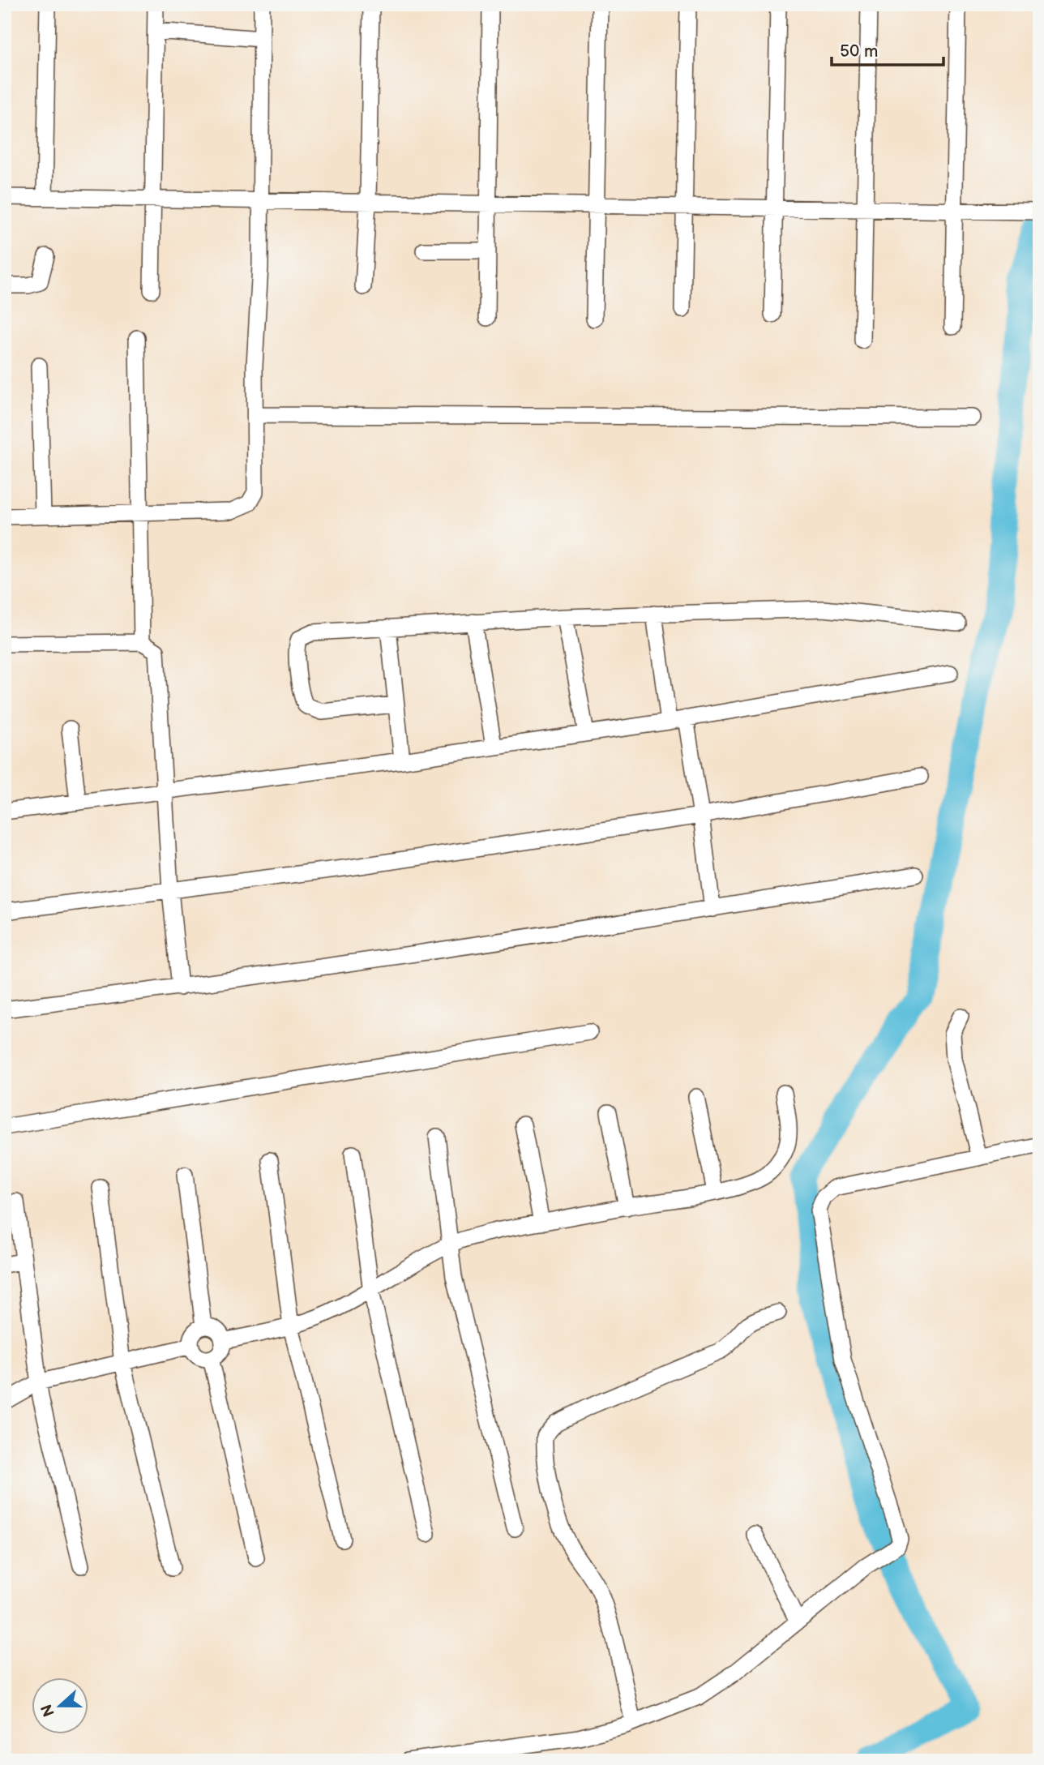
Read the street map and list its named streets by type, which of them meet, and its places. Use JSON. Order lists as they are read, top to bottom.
{
  "scale_bar": "50 m",
  "north": "left"
}
